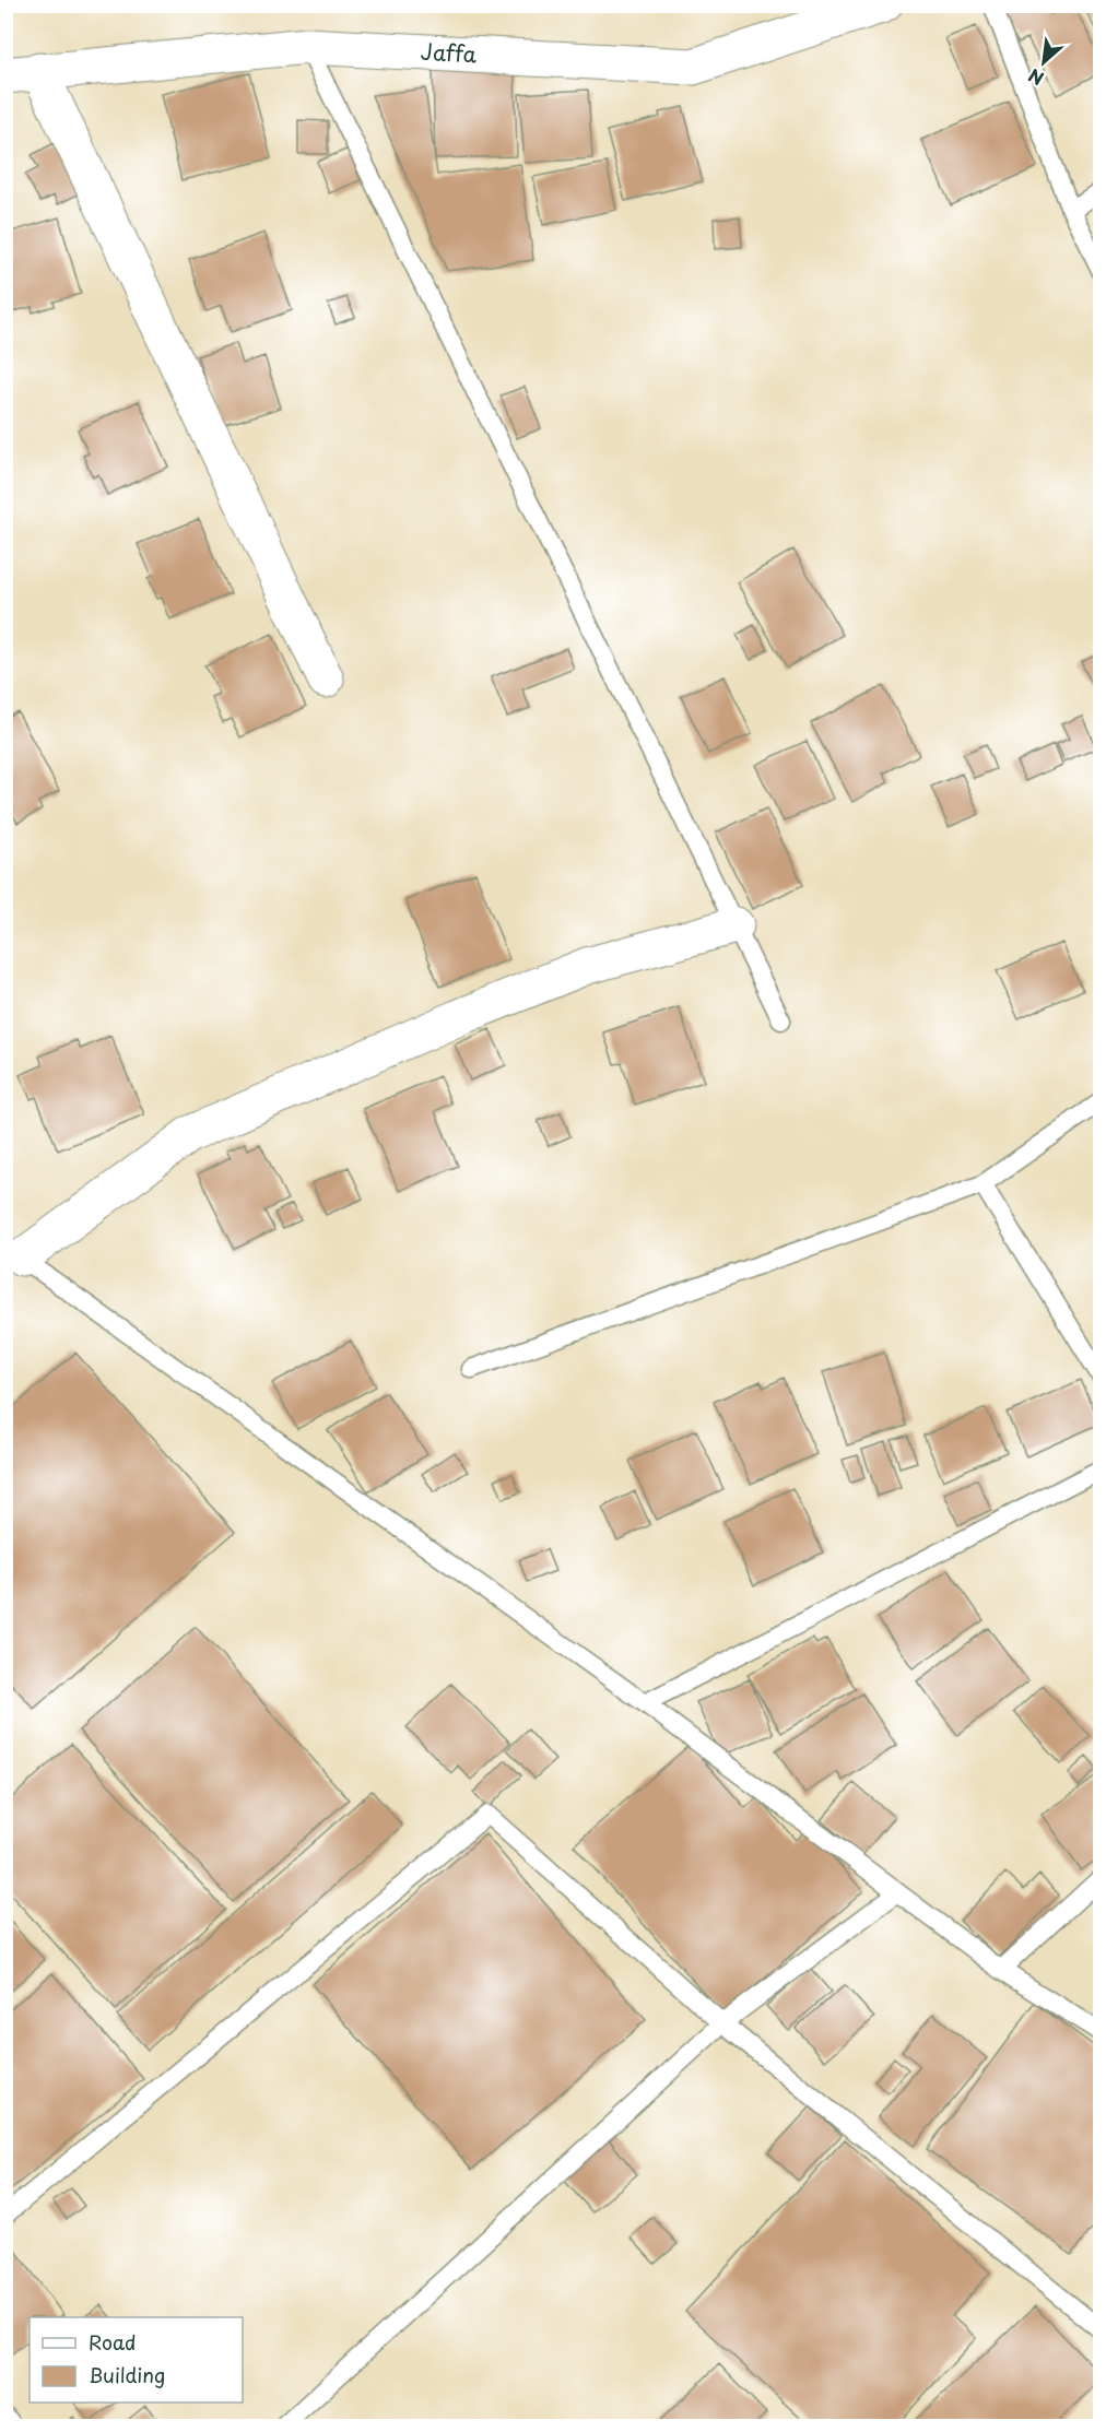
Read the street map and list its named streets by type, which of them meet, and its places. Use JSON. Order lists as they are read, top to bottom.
{
  "streets": {
    "street": ["Jaffa"]
  },
  "legend": ["Road", "Building"],
  "north": "bottom left"
}
